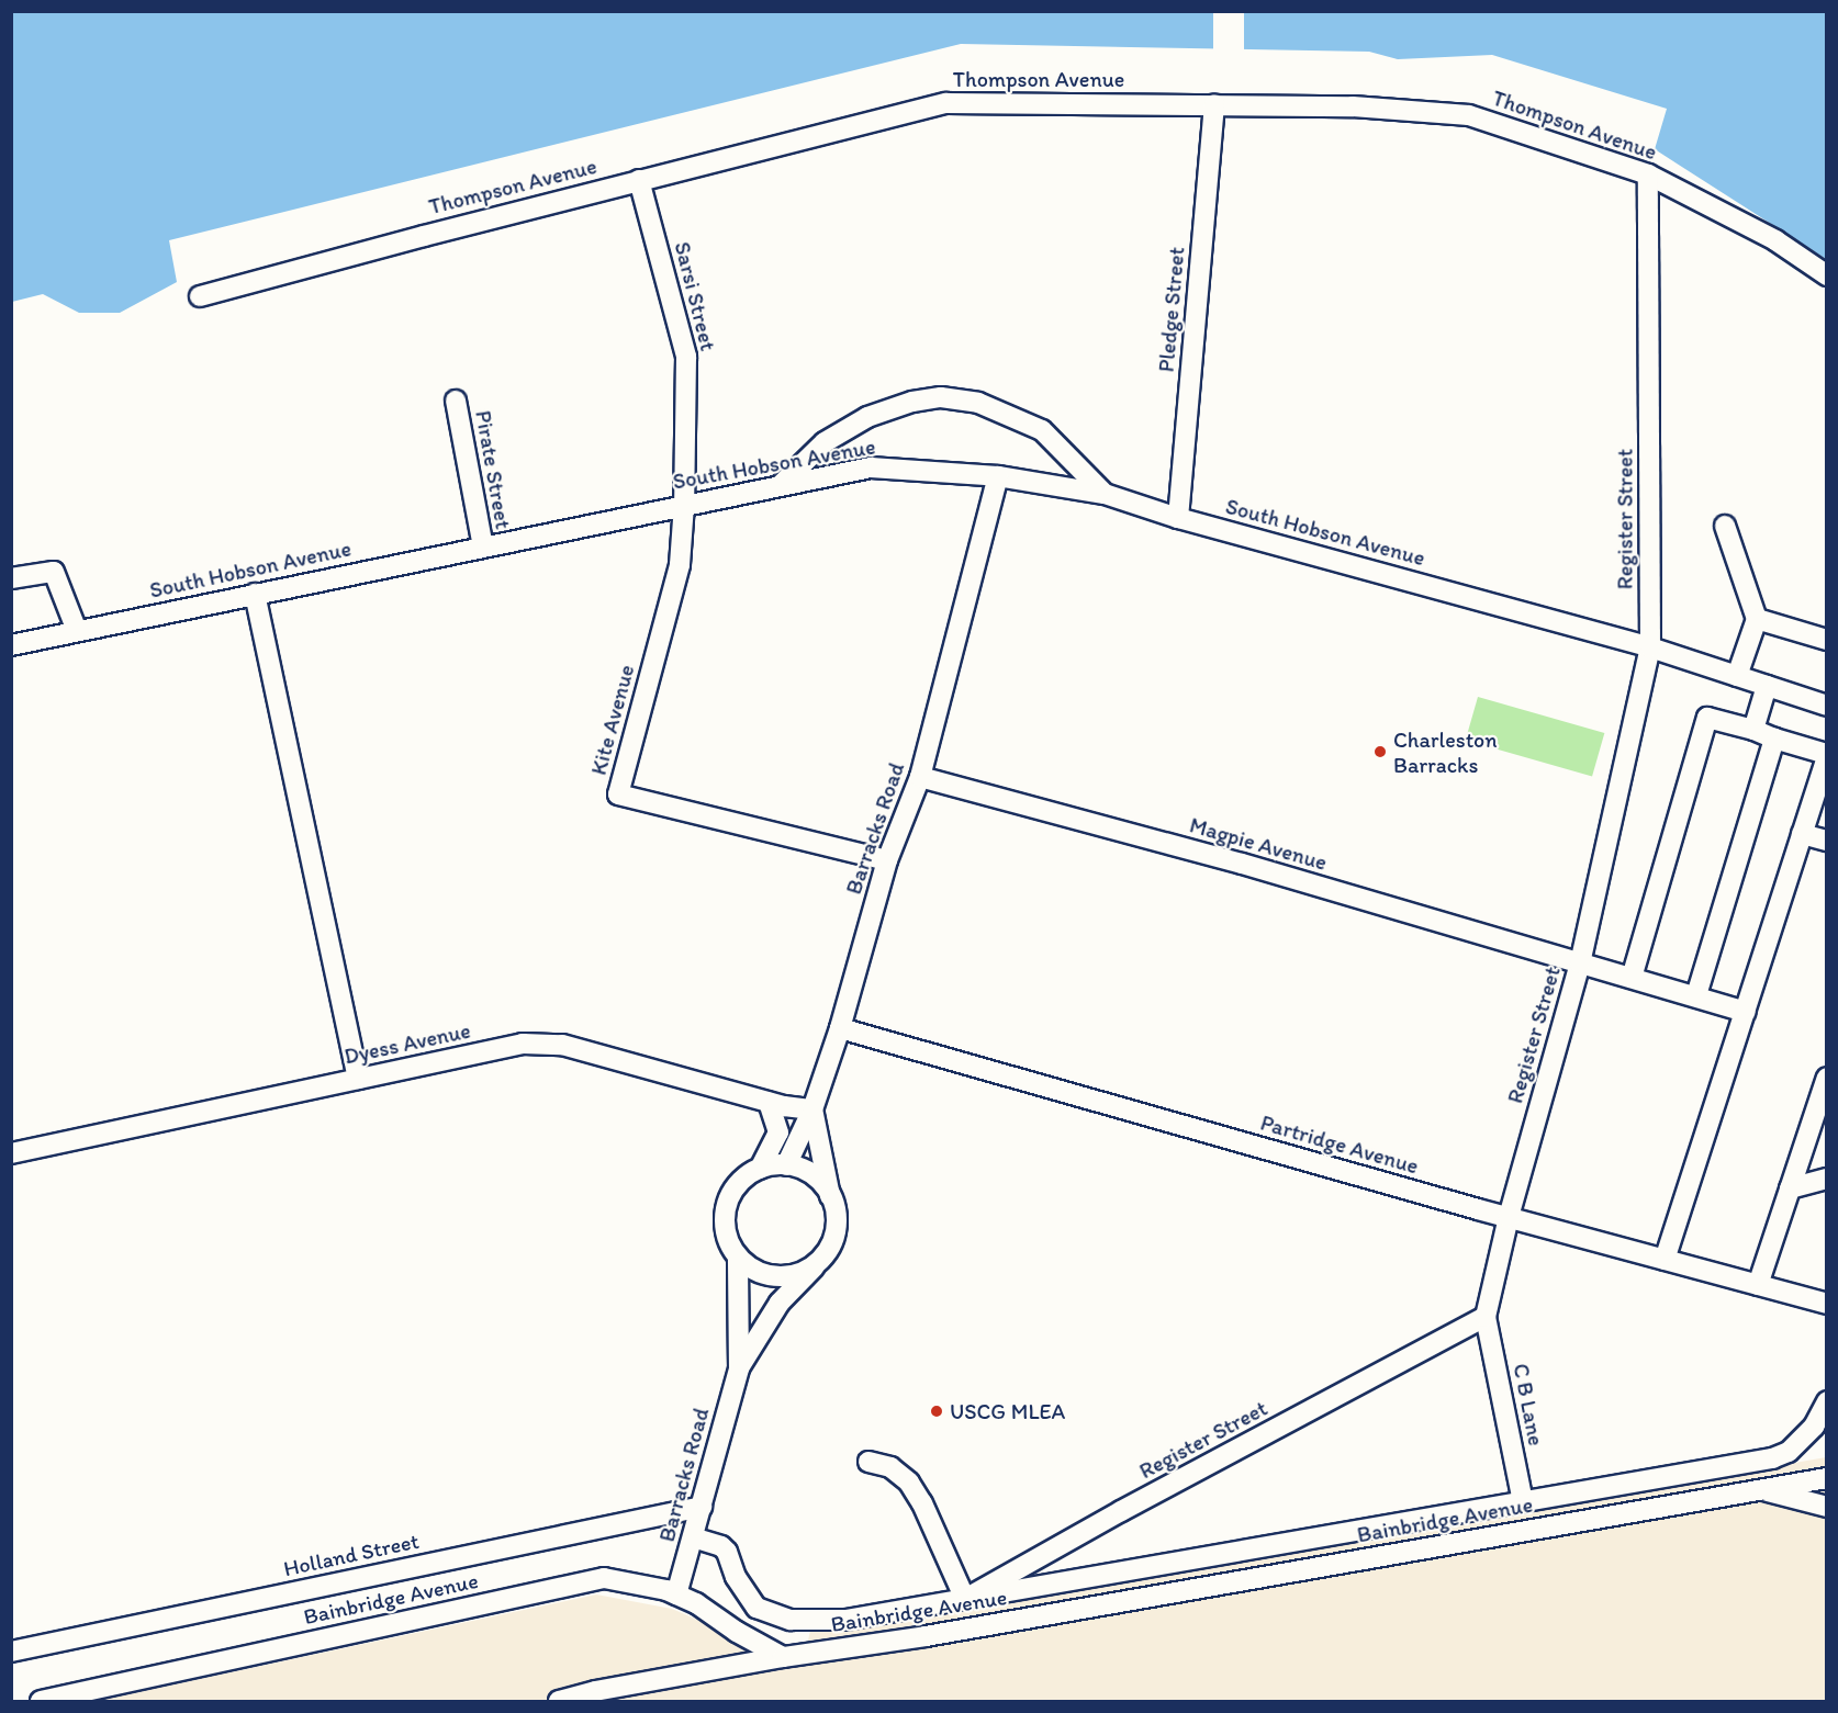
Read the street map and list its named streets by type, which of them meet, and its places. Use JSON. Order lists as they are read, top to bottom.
{
  "streets": {
    "street": [
      "Thompson Avenue",
      "Sarsi Street",
      "Pledge Street",
      "South Hobson Avenue",
      "Pirate Street",
      "Register Street",
      "Kite Avenue",
      "Barracks Road",
      "Magpie Avenue",
      "Dyess Avenue",
      "Partridge Avenue",
      "C B Lane",
      "Bainbridge Avenue",
      "Holland Street"
    ]
  },
  "crossings": [
    ["Thompson Avenue", "Sarsi Street"],
    ["Thompson Avenue", "Pledge Street"],
    ["Thompson Avenue", "Register Street"],
    ["Sarsi Street", "South Hobson Avenue"],
    ["Sarsi Street", "Kite Avenue"],
    ["Pledge Street", "South Hobson Avenue"],
    ["South Hobson Avenue", "Pirate Street"],
    ["South Hobson Avenue", "Register Street"],
    ["South Hobson Avenue", "Kite Avenue"],
    ["South Hobson Avenue", "Barracks Road"],
    ["Register Street", "Magpie Avenue"],
    ["Register Street", "Partridge Avenue"],
    ["Register Street", "C B Lane"],
    ["Kite Avenue", "Barracks Road"],
    ["Barracks Road", "Magpie Avenue"],
    ["Barracks Road", "Dyess Avenue"],
    ["Barracks Road", "Partridge Avenue"],
    ["Barracks Road", "Bainbridge Avenue"],
    ["Barracks Road", "Holland Street"]
  ],
  "places": ["Charleston Barracks", "USCG MLEA"]
}
